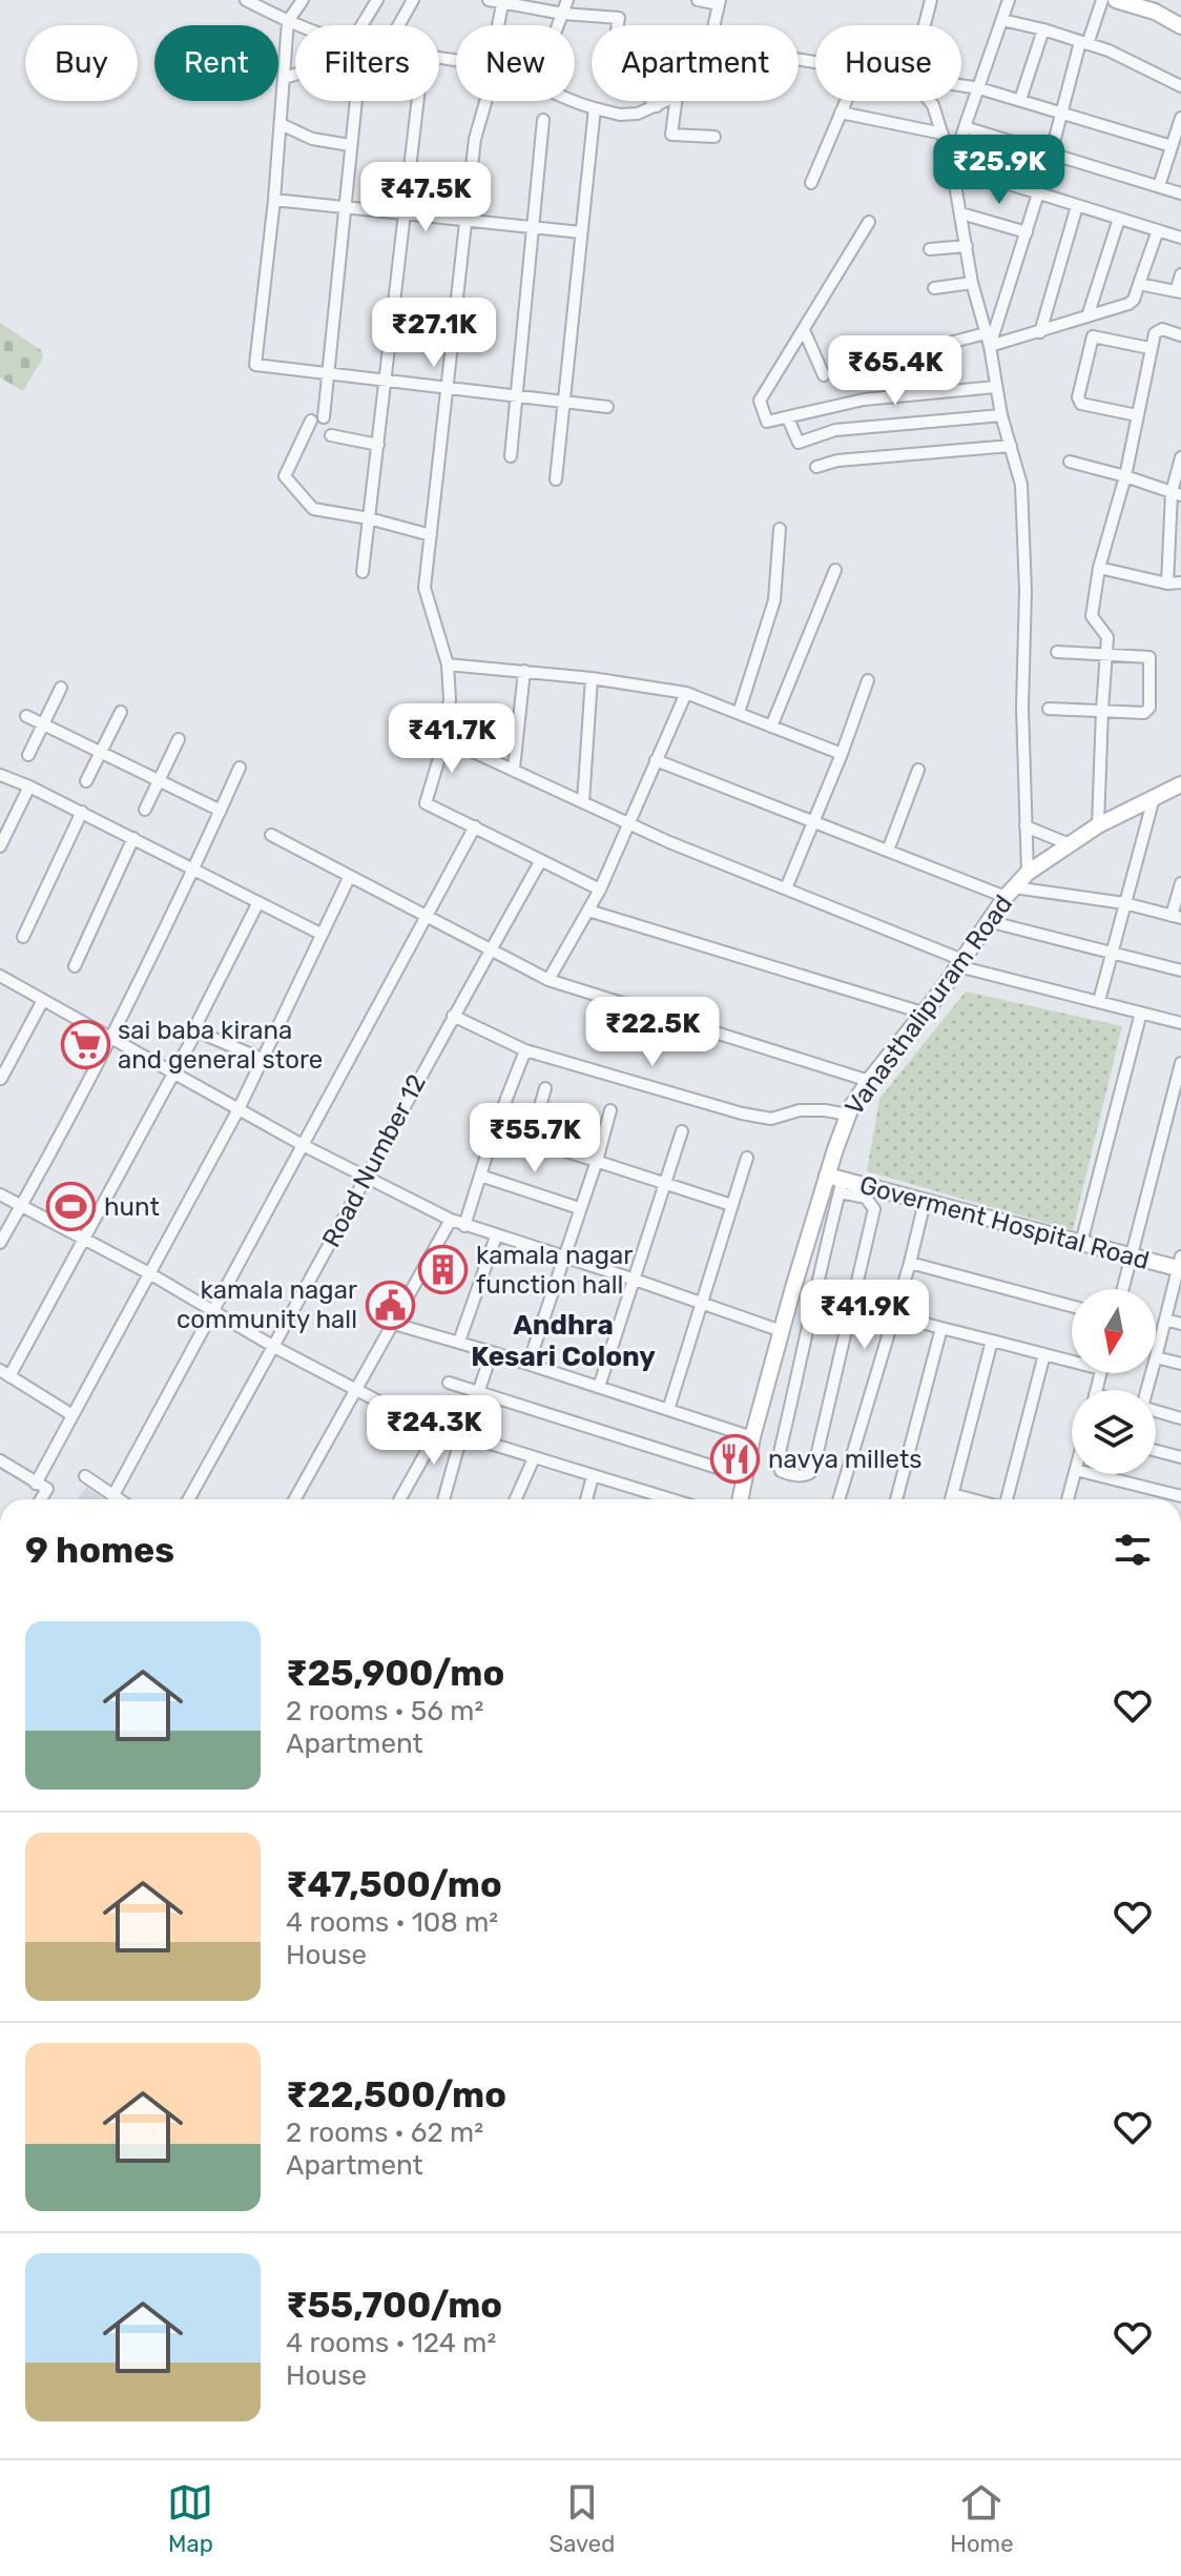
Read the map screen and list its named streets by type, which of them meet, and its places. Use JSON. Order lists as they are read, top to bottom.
{
  "streets": {
    "street": ["Vanasthalipuram Road", "Road Number 12", "Goverment Hospital Road"]
  },
  "crossings": [
    ["Vanasthalipuram Road", "Goverment Hospital Road"]
  ],
  "districts": ["Andhra Kesari Colony"],
  "places": {
    "supermarket": ["sai baba kirana and general store"],
    "sports": ["hunt"],
    "building": ["kamala nagar function hall"],
    "public building": ["kamala nagar community hall"],
    "restaurant": ["navya millets"]
  },
  "north": "bottom",
  "page": {
    "chip": [
      "Buy",
      "Rent",
      "Filters",
      "New",
      "Apartment",
      "House"
    ],
    "price": [
      "₹25.9K",
      "₹47.5K",
      "₹27.1K",
      "₹65.4K",
      "₹41.7K",
      "₹22.5K",
      "₹55.7K",
      "₹41.9K",
      "₹24.3K"
    ],
    "heading": "9 homes",
    "list": [
      {
        "name": "₹25,900/mo",
        "note": "2 rooms · 56 m² · Apartment"
      },
      {
        "name": "₹47,500/mo",
        "note": "4 rooms · 108 m² · House"
      },
      {
        "name": "₹22,500/mo",
        "note": "2 rooms · 62 m² · Apartment"
      },
      {
        "name": "₹55,700/mo",
        "note": "4 rooms · 124 m² · House"
      }
    ],
    "tabs": ["Map", "Saved", "Home"]
  }
}
